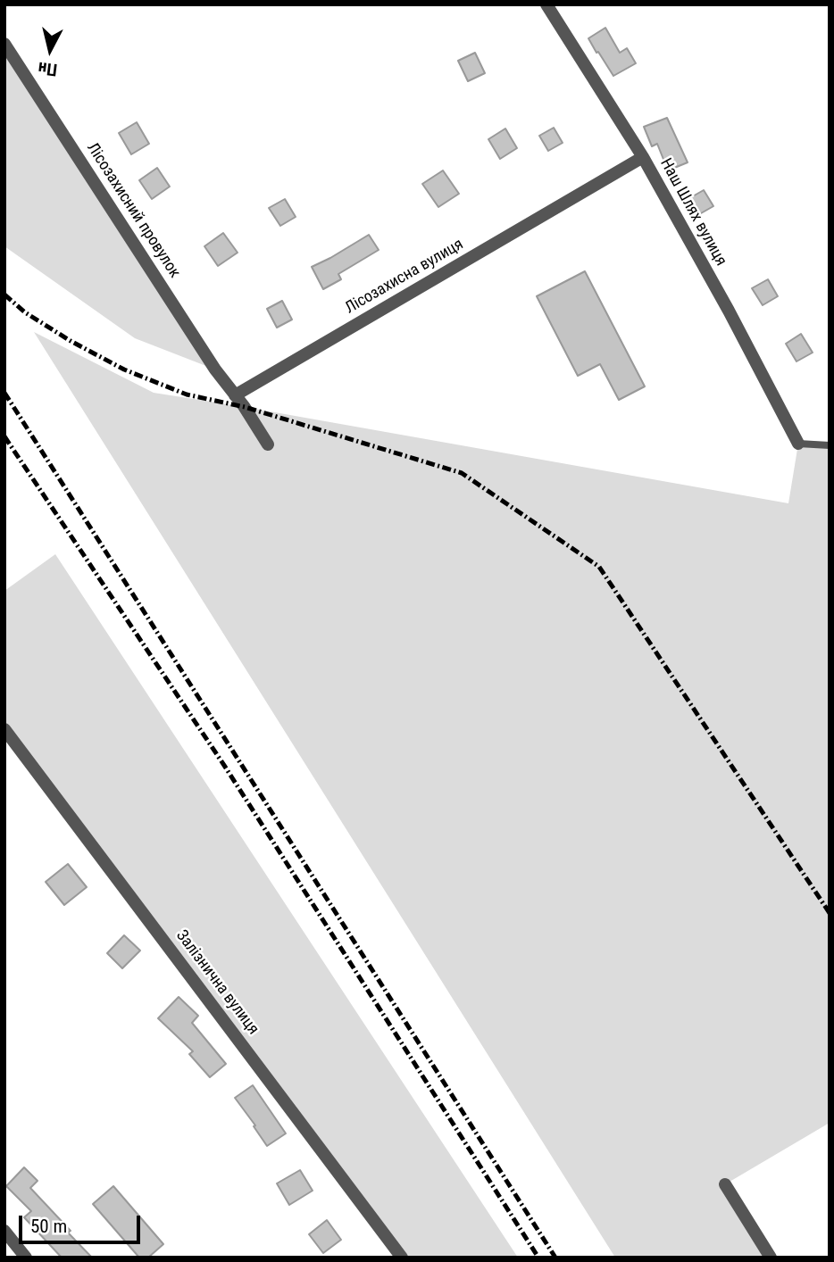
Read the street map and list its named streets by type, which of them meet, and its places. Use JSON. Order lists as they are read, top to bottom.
{
  "streets": {
    "street": [
      "Лісозахисний провулок",
      "Наш Шлях вулиця",
      "Лісозахисна вулиця",
      "Залізнична вулиця"
    ]
  },
  "crossings": [
    ["Лісозахисний провулок", "Лісозахисна вулиця"],
    ["Наш Шлях вулиця", "Лісозахисна вулиця"]
  ],
  "scale_bar": "50 m",
  "north": "bottom"
}
